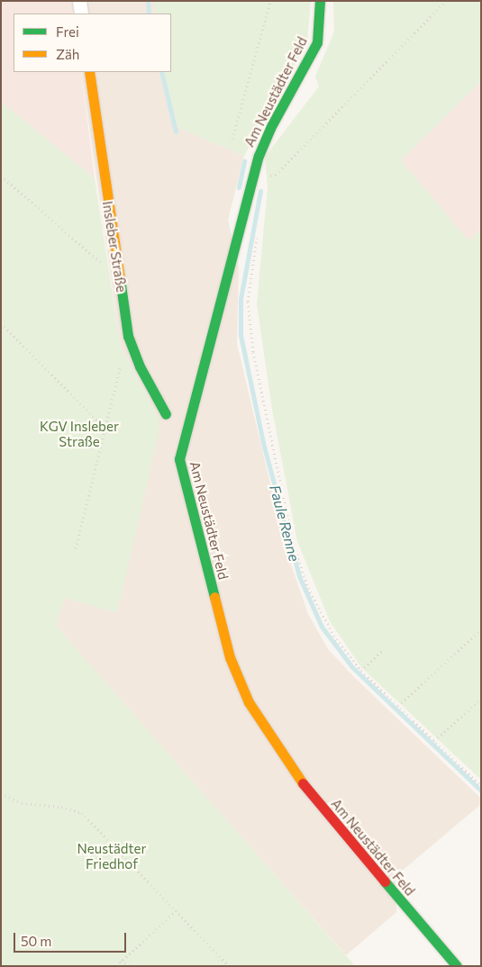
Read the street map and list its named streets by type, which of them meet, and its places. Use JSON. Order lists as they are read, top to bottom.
{
  "streets": {
    "street": ["Am Neustädter Feld", "Insleber Straße"]
  },
  "water": ["Faule Renne"],
  "parks": ["KGV Insleber Straße", "Neustädter Friedhof"],
  "legend": ["Frei", "Zäh"],
  "scale_bar": "50 m"
}
